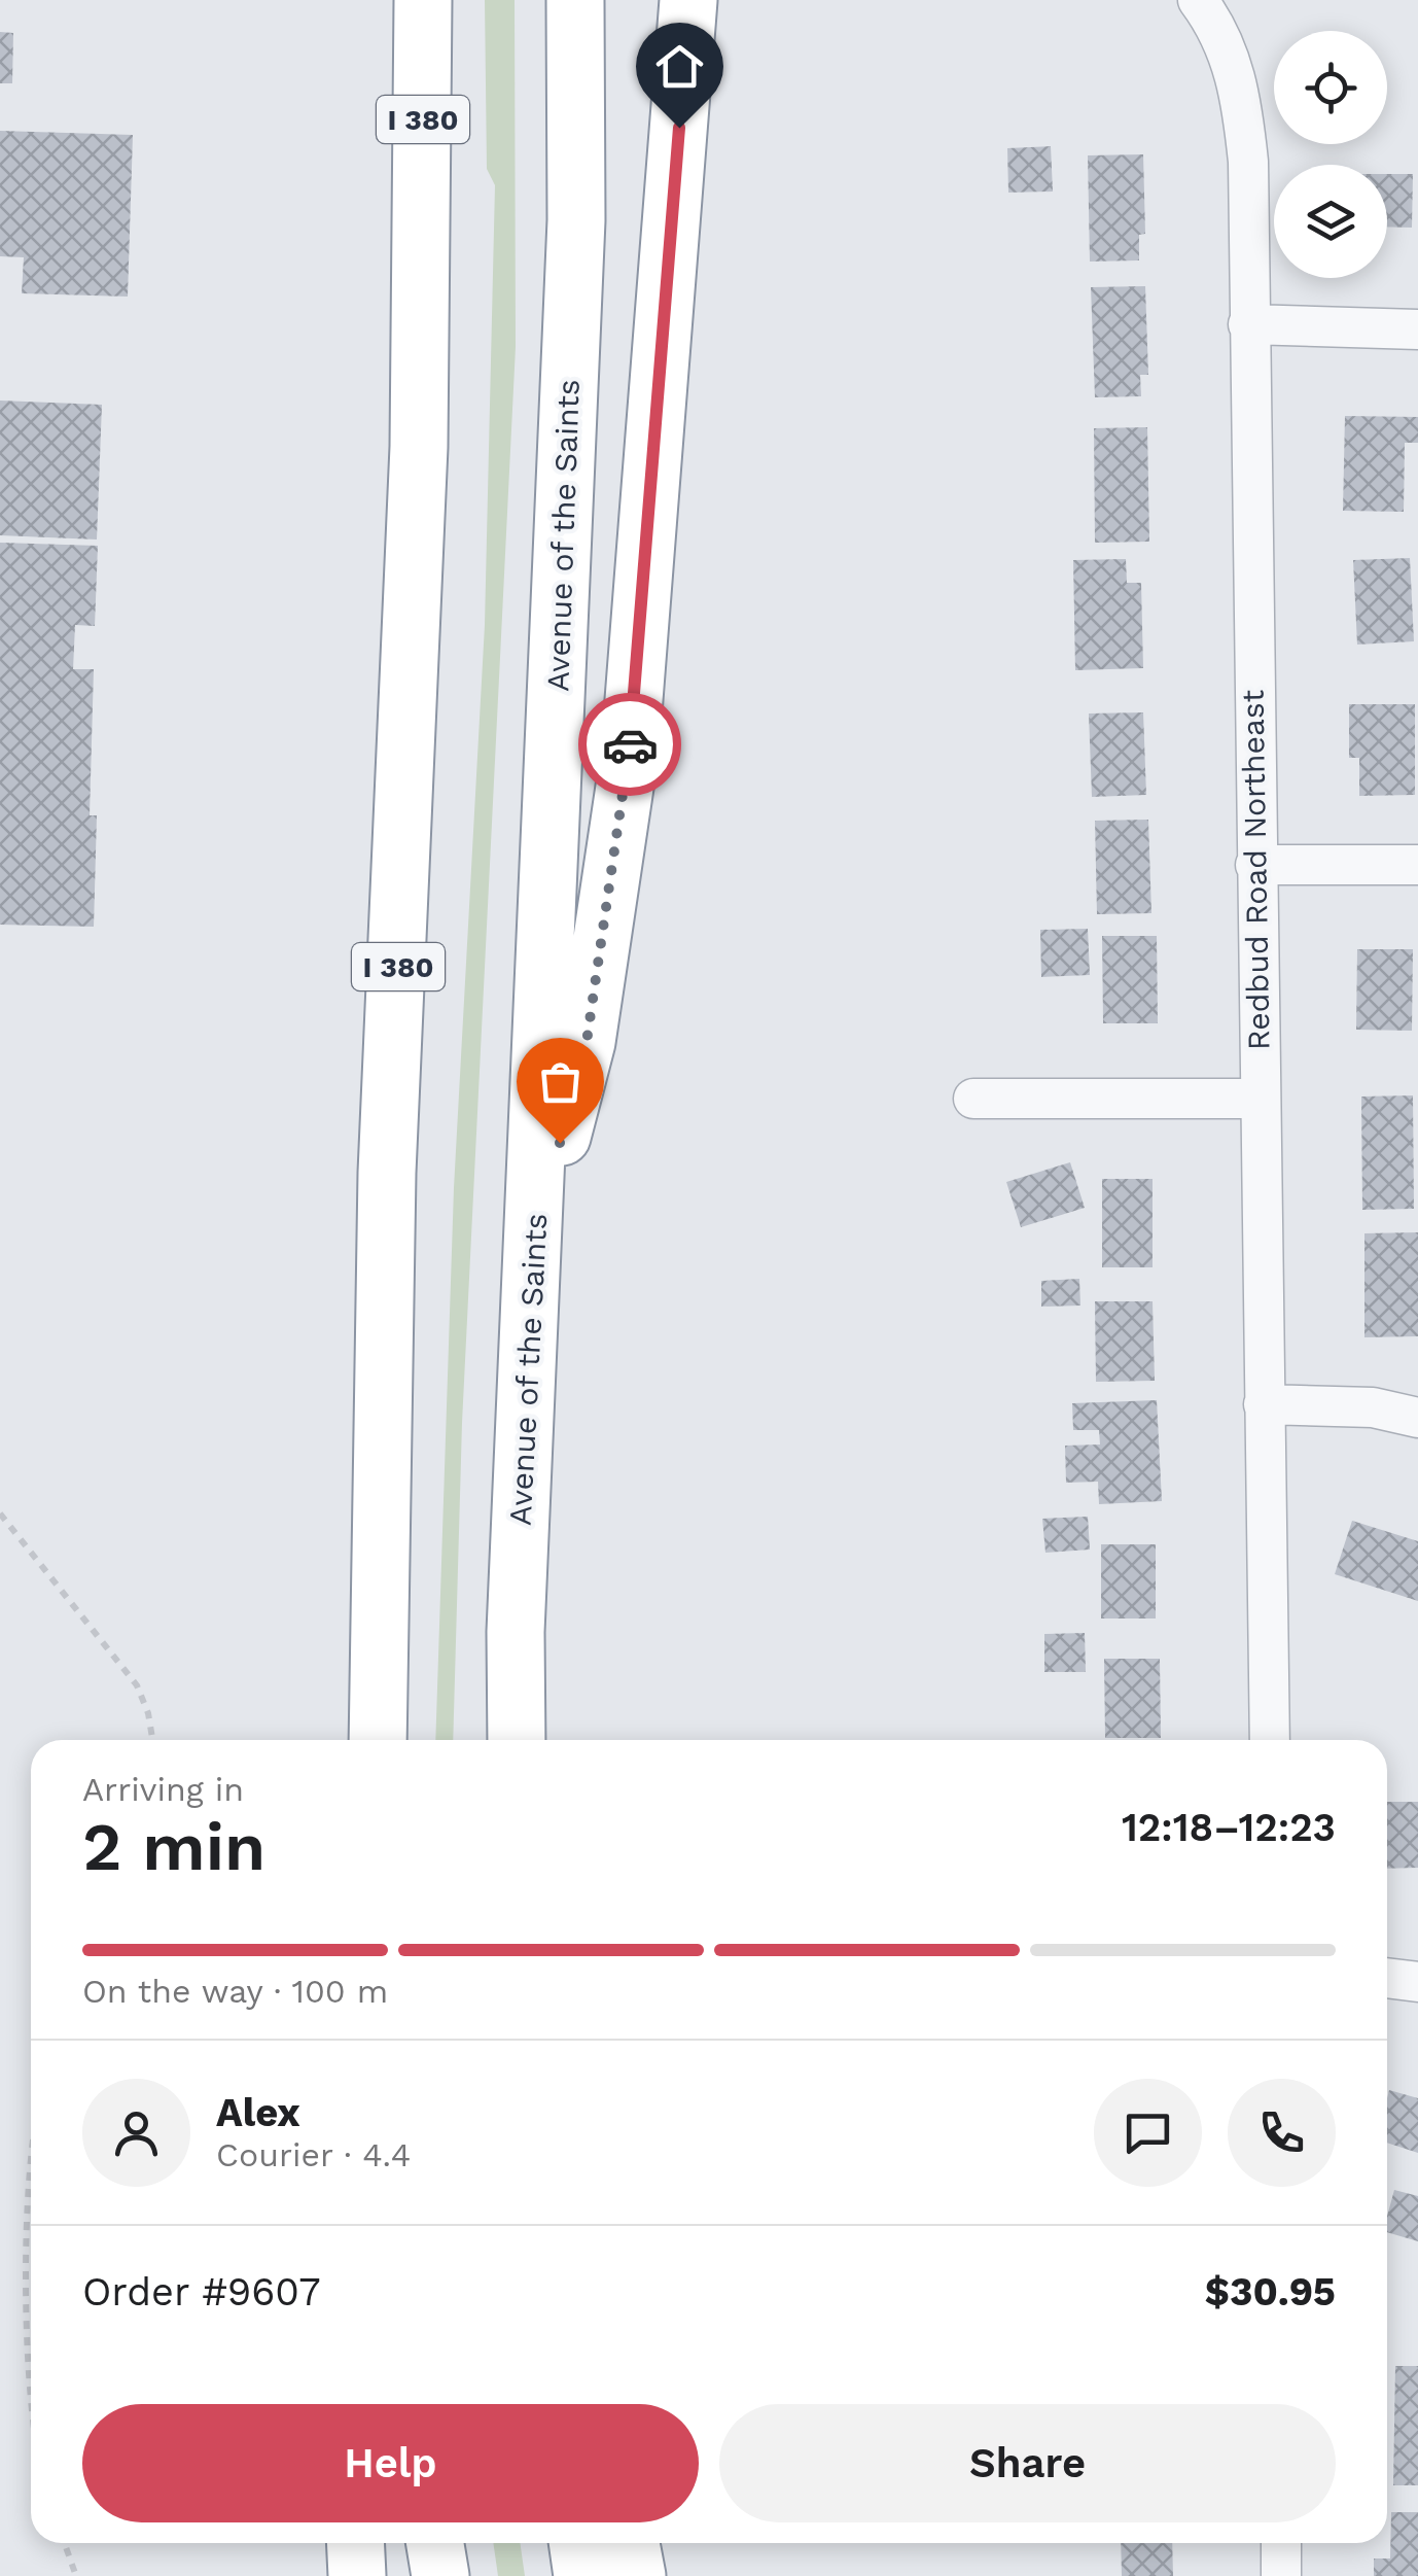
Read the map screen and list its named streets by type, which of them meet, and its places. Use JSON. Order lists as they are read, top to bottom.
{
  "streets": {
    "highway": ["I 380", "Avenue of the Saints"],
    "street": ["Redbud Road Northeast"]
  },
  "page": {
    "heading": ["2 min", "Arriving in", "12:18–12:23"],
    "panel": [
      "Alex",
      "Courier · 4.4",
      "Order #9607",
      "$30.95"
    ],
    "bar": "On the way · 100 m",
    "buttons": ["Help", "Share"]
  }
}
